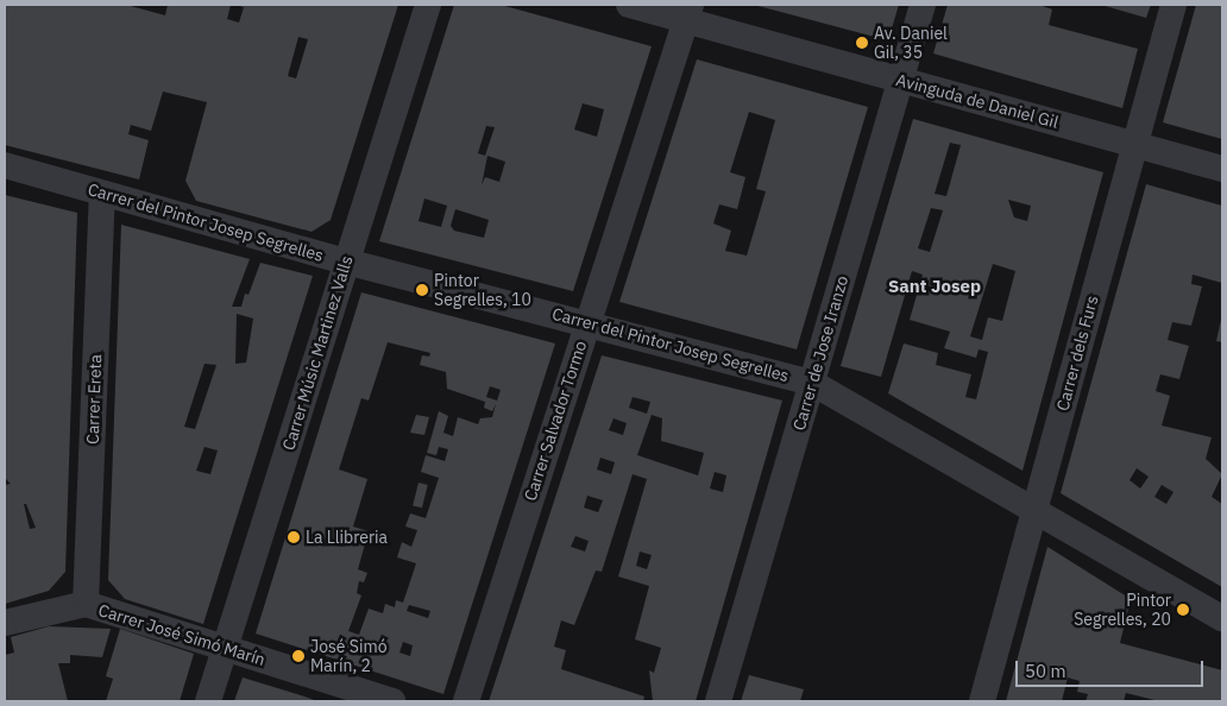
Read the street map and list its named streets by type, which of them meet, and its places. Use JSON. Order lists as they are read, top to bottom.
{
  "streets": {
    "street": [
      "Avinguda de Daniel Gil",
      "Carrer del Pintor Josep Segrelles",
      "Carrer Músic Martinez Valls",
      "Carrer de Jose Iranzo",
      "Carrer dels Furs",
      "Carrer Ereta",
      "Carrer Salvador Tormo",
      "Carrer José Simó Marín"
    ]
  },
  "crossings": [
    ["Avinguda de Daniel Gil", "Carrer de Jose Iranzo"],
    ["Avinguda de Daniel Gil", "Carrer dels Furs"],
    ["Avinguda de Daniel Gil", "Carrer Salvador Tormo"],
    ["Carrer del Pintor Josep Segrelles", "Carrer Músic Martinez Valls"],
    ["Carrer del Pintor Josep Segrelles", "Carrer de Jose Iranzo"],
    ["Carrer del Pintor Josep Segrelles", "Carrer dels Furs"],
    ["Carrer del Pintor Josep Segrelles", "Carrer Ereta"],
    ["Carrer del Pintor Josep Segrelles", "Carrer Salvador Tormo"],
    ["Carrer Músic Martinez Valls", "Carrer José Simó Marín"],
    ["Carrer Ereta", "Carrer José Simó Marín"]
  ],
  "districts": ["Sant Josep"],
  "places": [
    "Av. Daniel Gil, 35",
    "Pintor Segrelles, 10",
    "La Llibreria",
    "Pintor Segrelles, 20",
    "José Simó Marín, 2"
  ],
  "scale_bar": "50 m"
}
